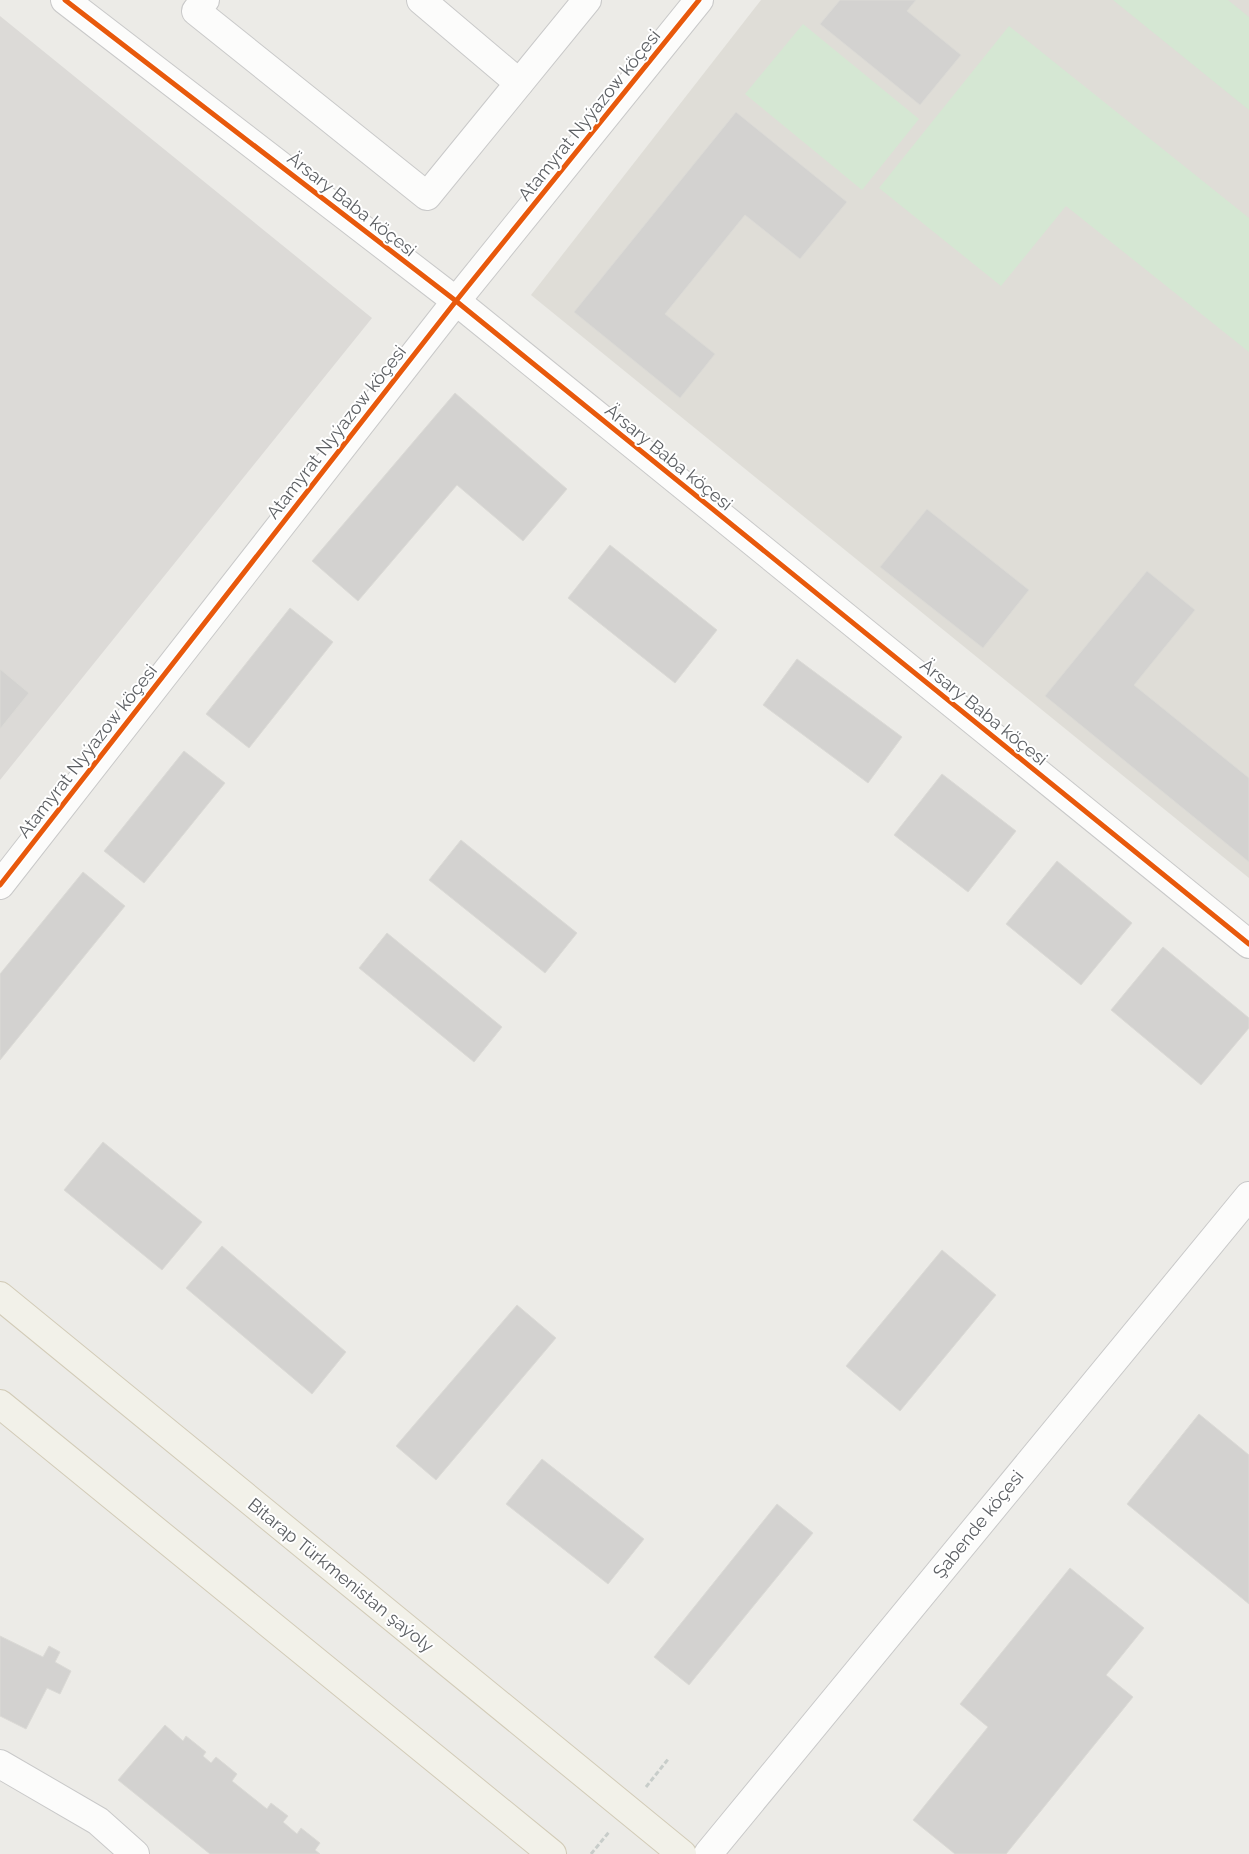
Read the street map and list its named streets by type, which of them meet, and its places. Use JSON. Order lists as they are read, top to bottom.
{
  "streets": {
    "main road": ["Bitarap Türkmenistan şaýoly"],
    "street": ["Atamyrat Nyýazow köçesi", "Ärsary Baba köçesi", "Şabende köçesi"]
  },
  "crossings": [
    ["Atamyrat Nyýazow köçesi", "Ärsary Baba köçesi"]
  ]
}
